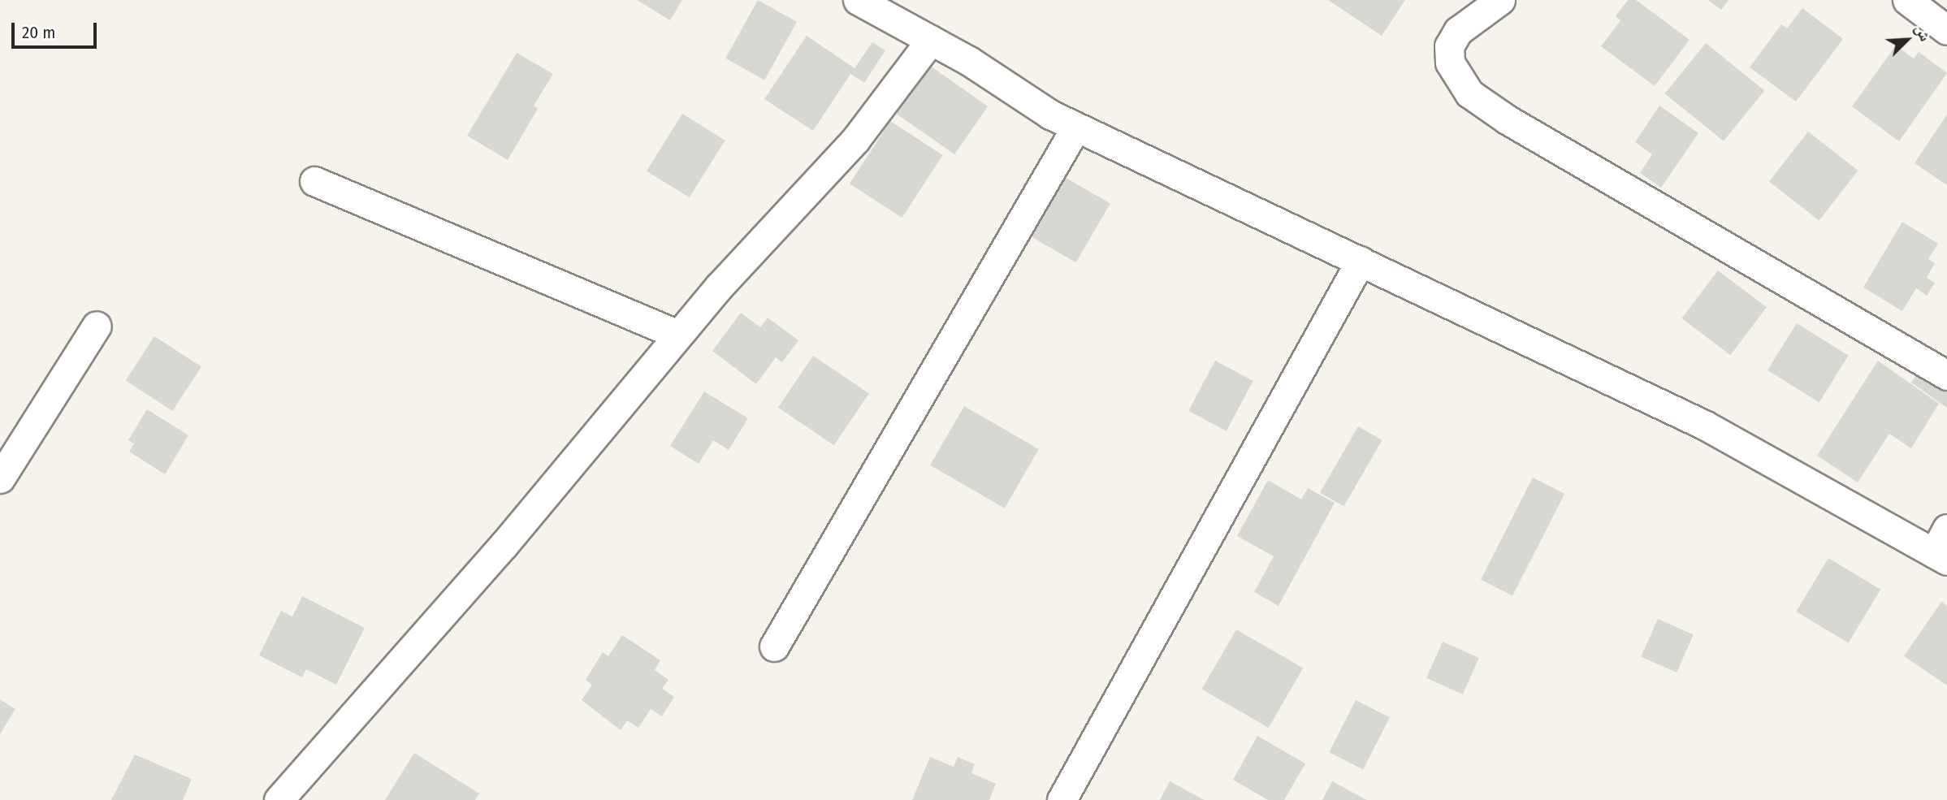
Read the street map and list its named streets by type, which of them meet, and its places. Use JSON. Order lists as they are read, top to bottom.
{
  "scale_bar": "20 m",
  "north": "top right"
}
